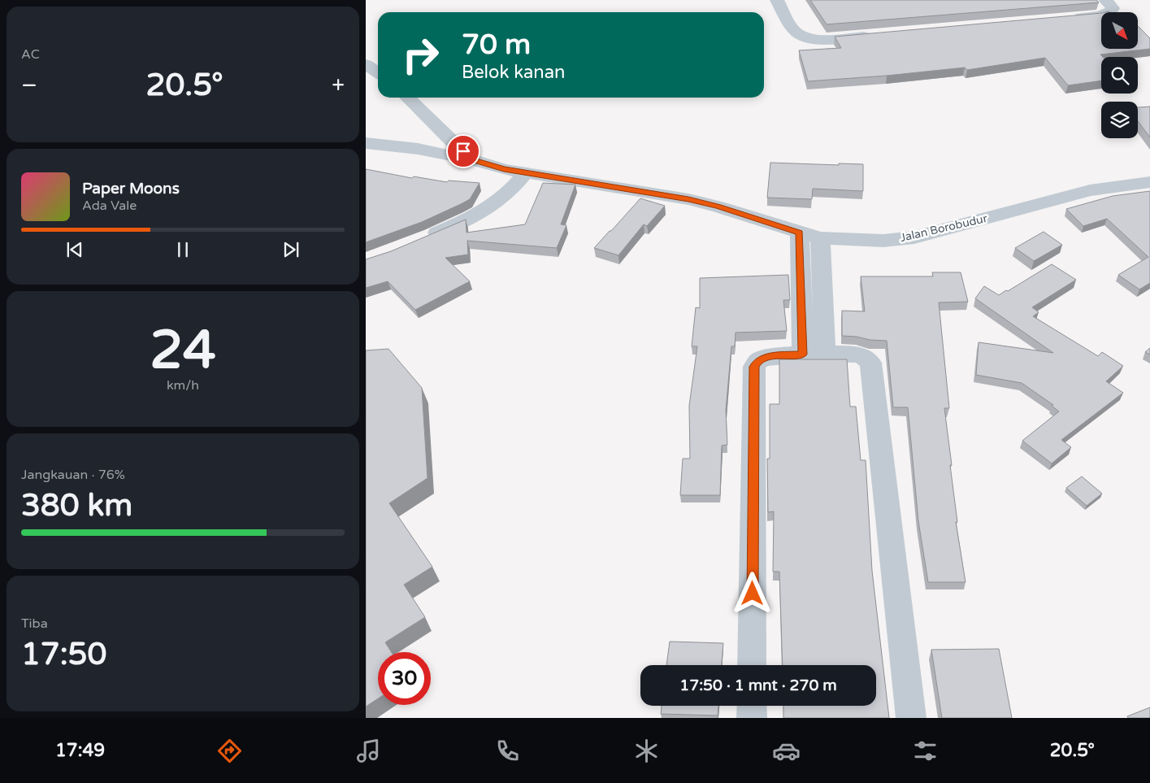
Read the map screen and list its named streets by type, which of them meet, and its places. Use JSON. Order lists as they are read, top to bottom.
{
  "streets": {
    "street": ["Jalan Borobudur"]
  },
  "north": "bottom right",
  "page": {
    "tile": [
      "AC",
      ["24", "km/h"],
      ["Jangkauan · 76%", "380 km"],
      ["Tiba", "17:50"]
    ],
    "turn": ["70 m", "Belok kanan"],
    "heat": ["−", "20.5°", "+"],
    "song": ["Paper Moons", "Ada Vale"],
    "limit": "30",
    "trip": "17:50 · 1 mnt · 270 m",
    "tabs": ["17:49", "20.5°"]
  }
}
